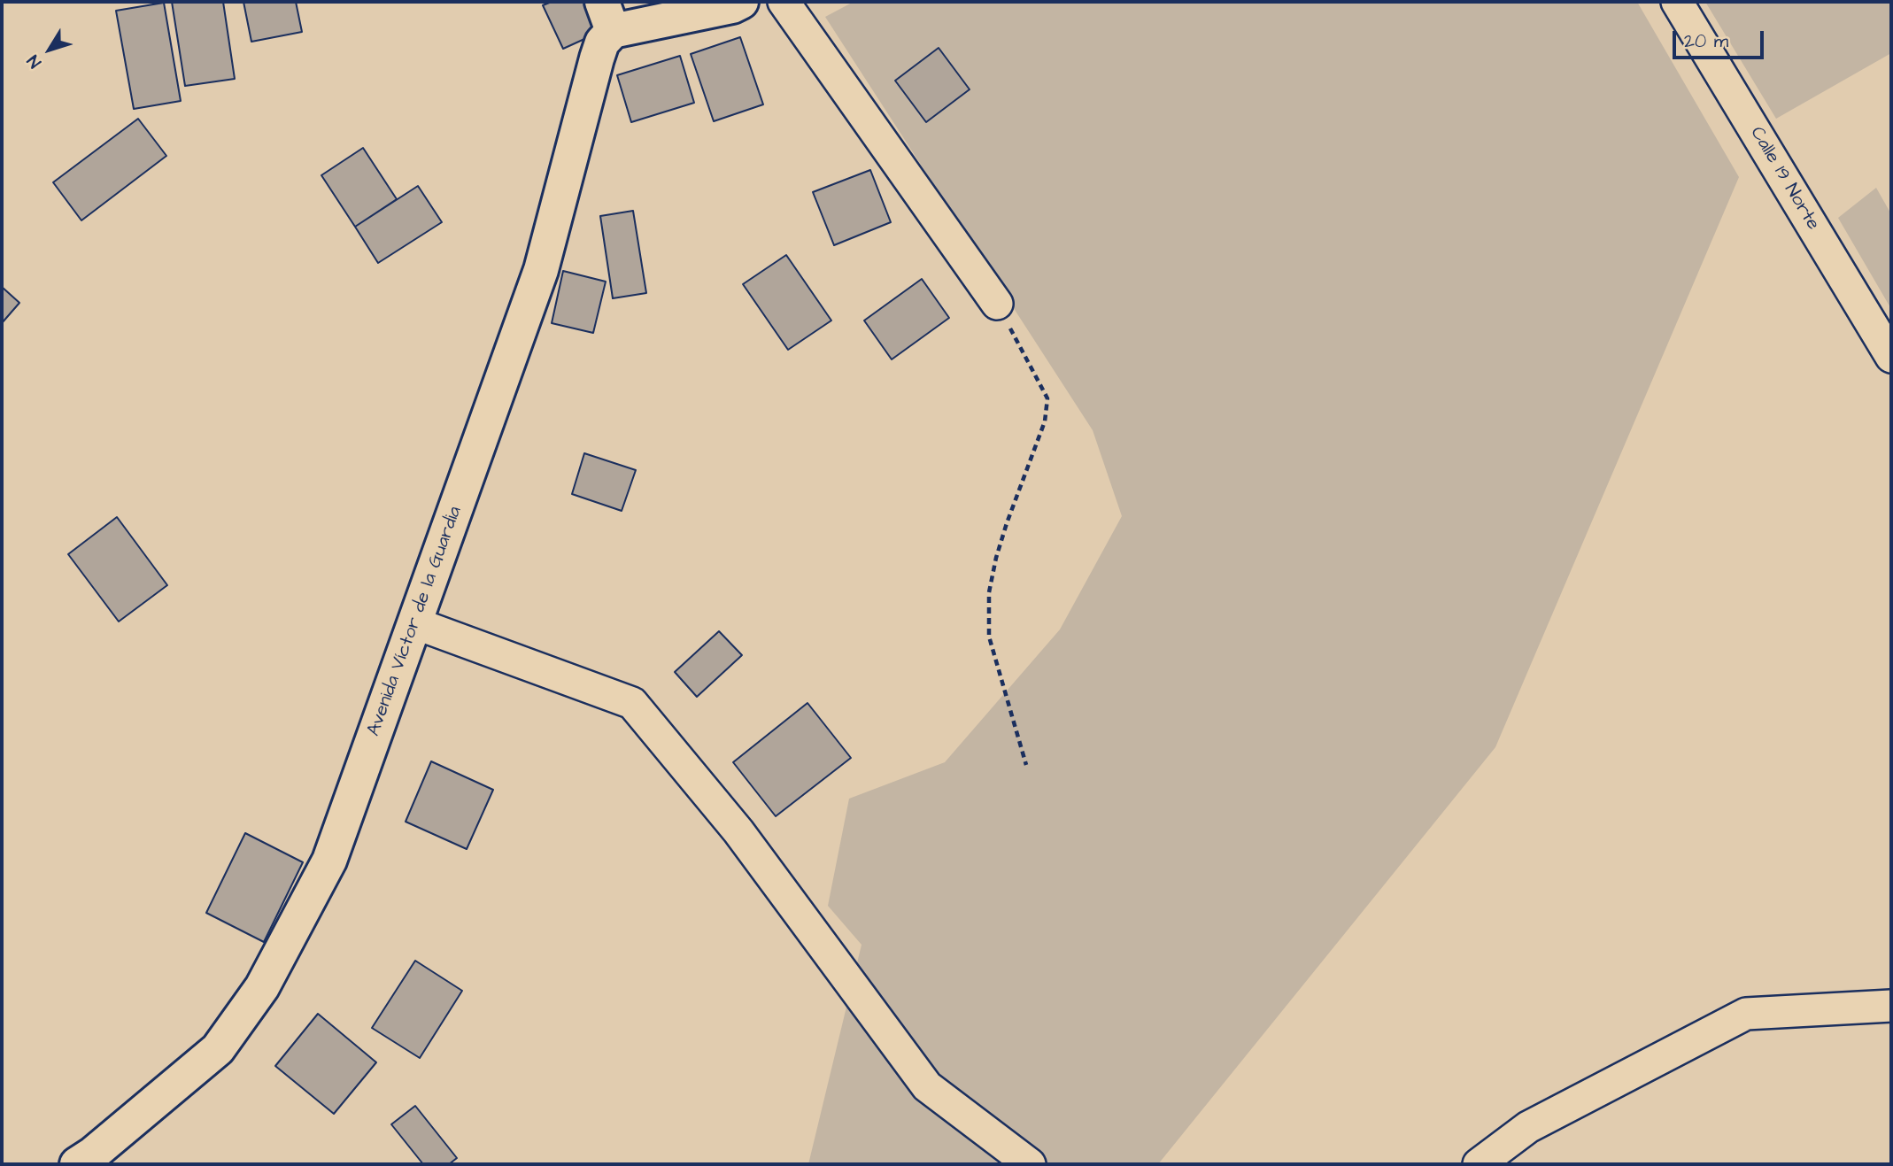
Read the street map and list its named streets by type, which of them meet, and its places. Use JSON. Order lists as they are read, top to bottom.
{
  "streets": {
    "main road": ["Avenida Víctor de la Guardia"],
    "street": ["Calle 19 Norte"]
  },
  "scale_bar": "20 m",
  "north": "bottom left"
}
